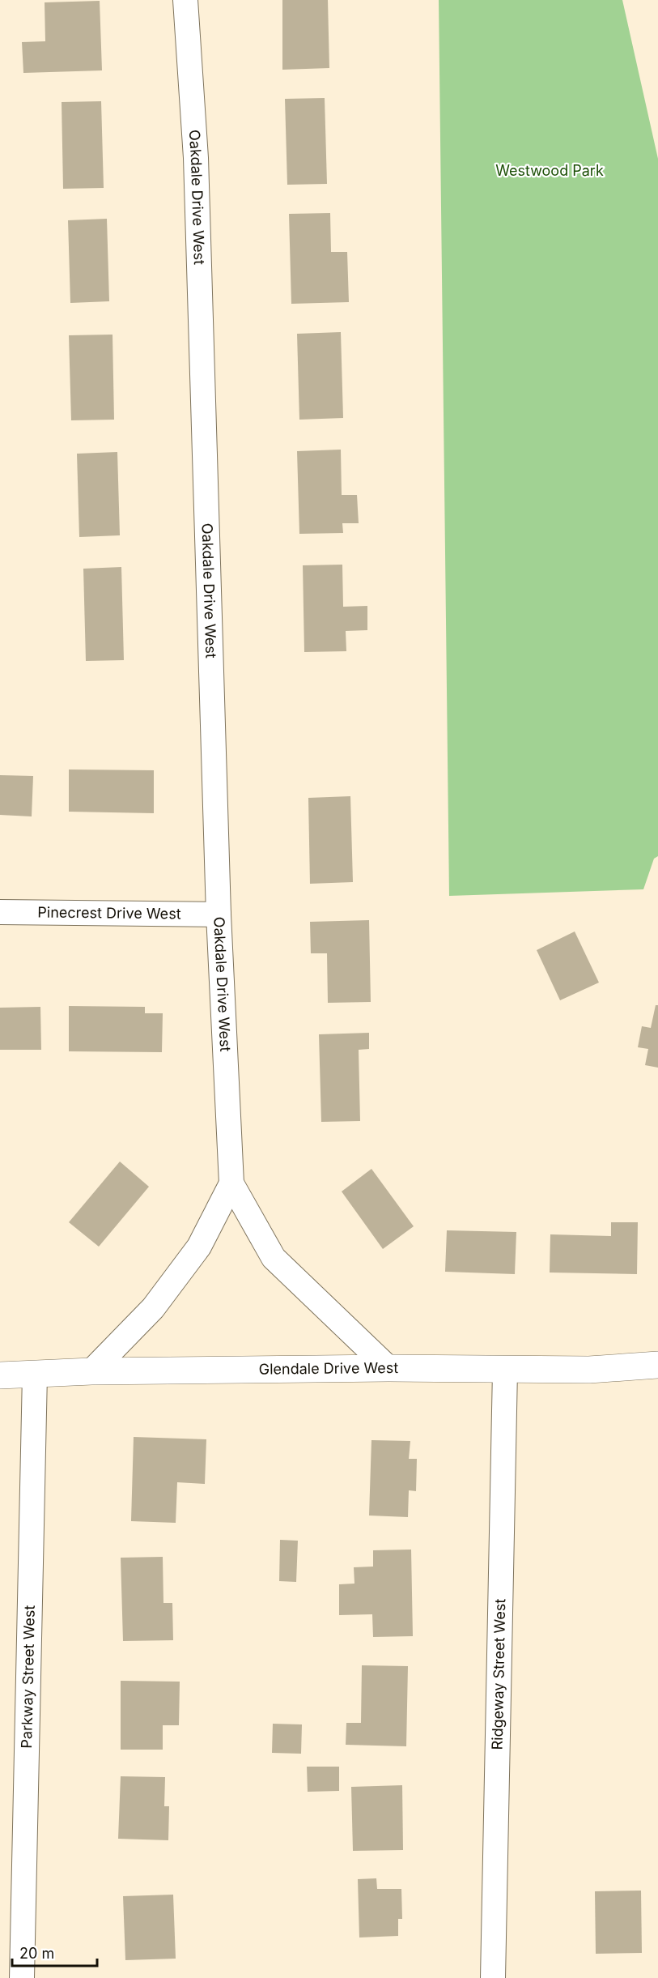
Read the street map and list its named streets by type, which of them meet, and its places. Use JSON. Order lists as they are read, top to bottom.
{
  "streets": {
    "street": [
      "Oakdale Drive West",
      "Pinecrest Drive West",
      "Glendale Drive West",
      "Ridgeway Street West",
      "Parkway Street West"
    ]
  },
  "crossings": [
    ["Oakdale Drive West", "Pinecrest Drive West"],
    ["Oakdale Drive West", "Glendale Drive West"],
    ["Glendale Drive West", "Ridgeway Street West"],
    ["Glendale Drive West", "Parkway Street West"]
  ],
  "parks": ["Westwood Park"],
  "scale_bar": "20 m"
}
